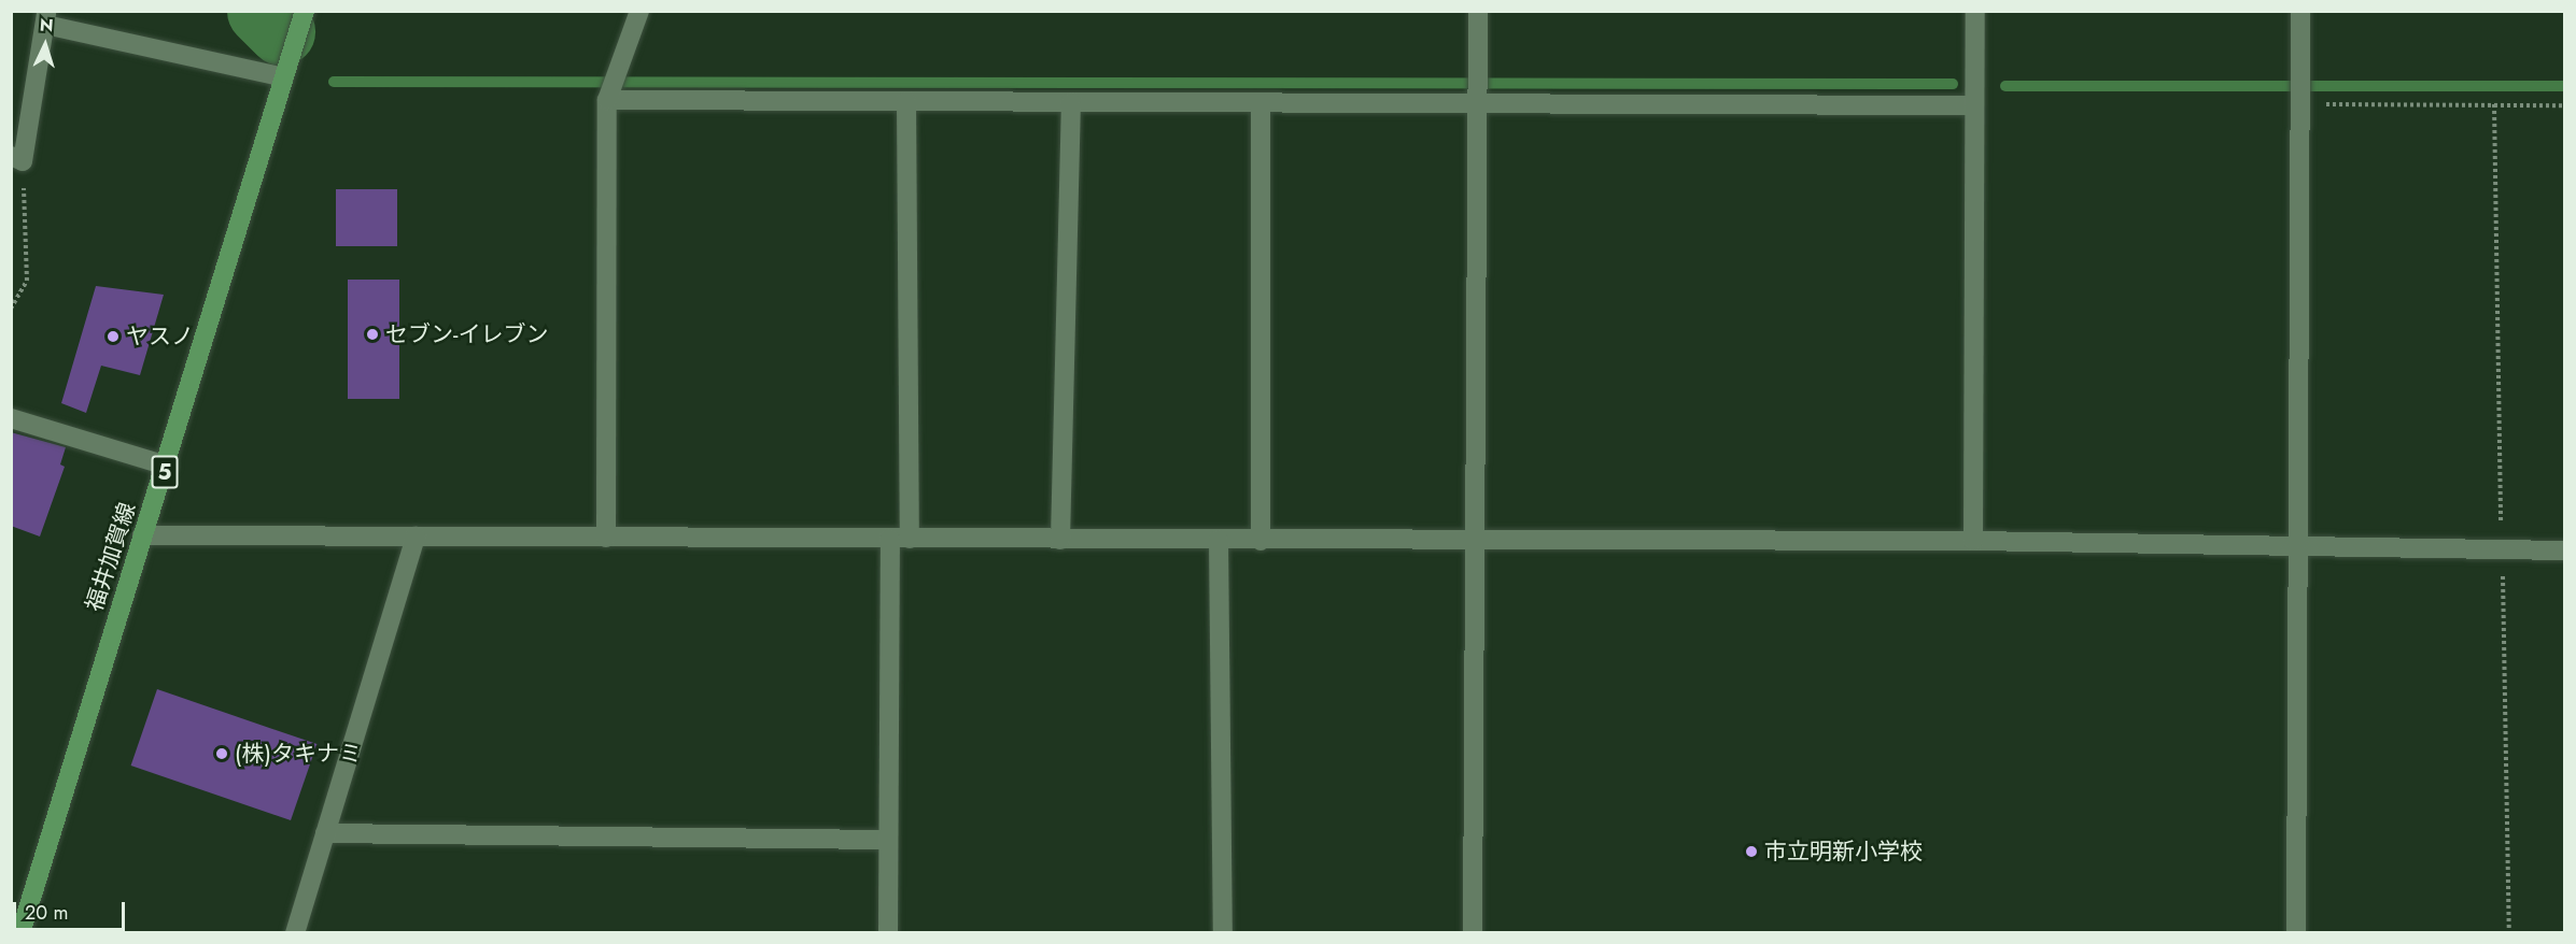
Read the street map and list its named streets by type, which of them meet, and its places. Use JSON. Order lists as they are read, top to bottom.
{
  "streets": {
    "main road": ["5", "福井加賀線"]
  },
  "places": [
    "セブン-イレブン",
    "ヤスノ",
    "(株)タキナミ",
    "市立明新小学校"
  ],
  "scale_bar": "20 m",
  "north": "top"
}
